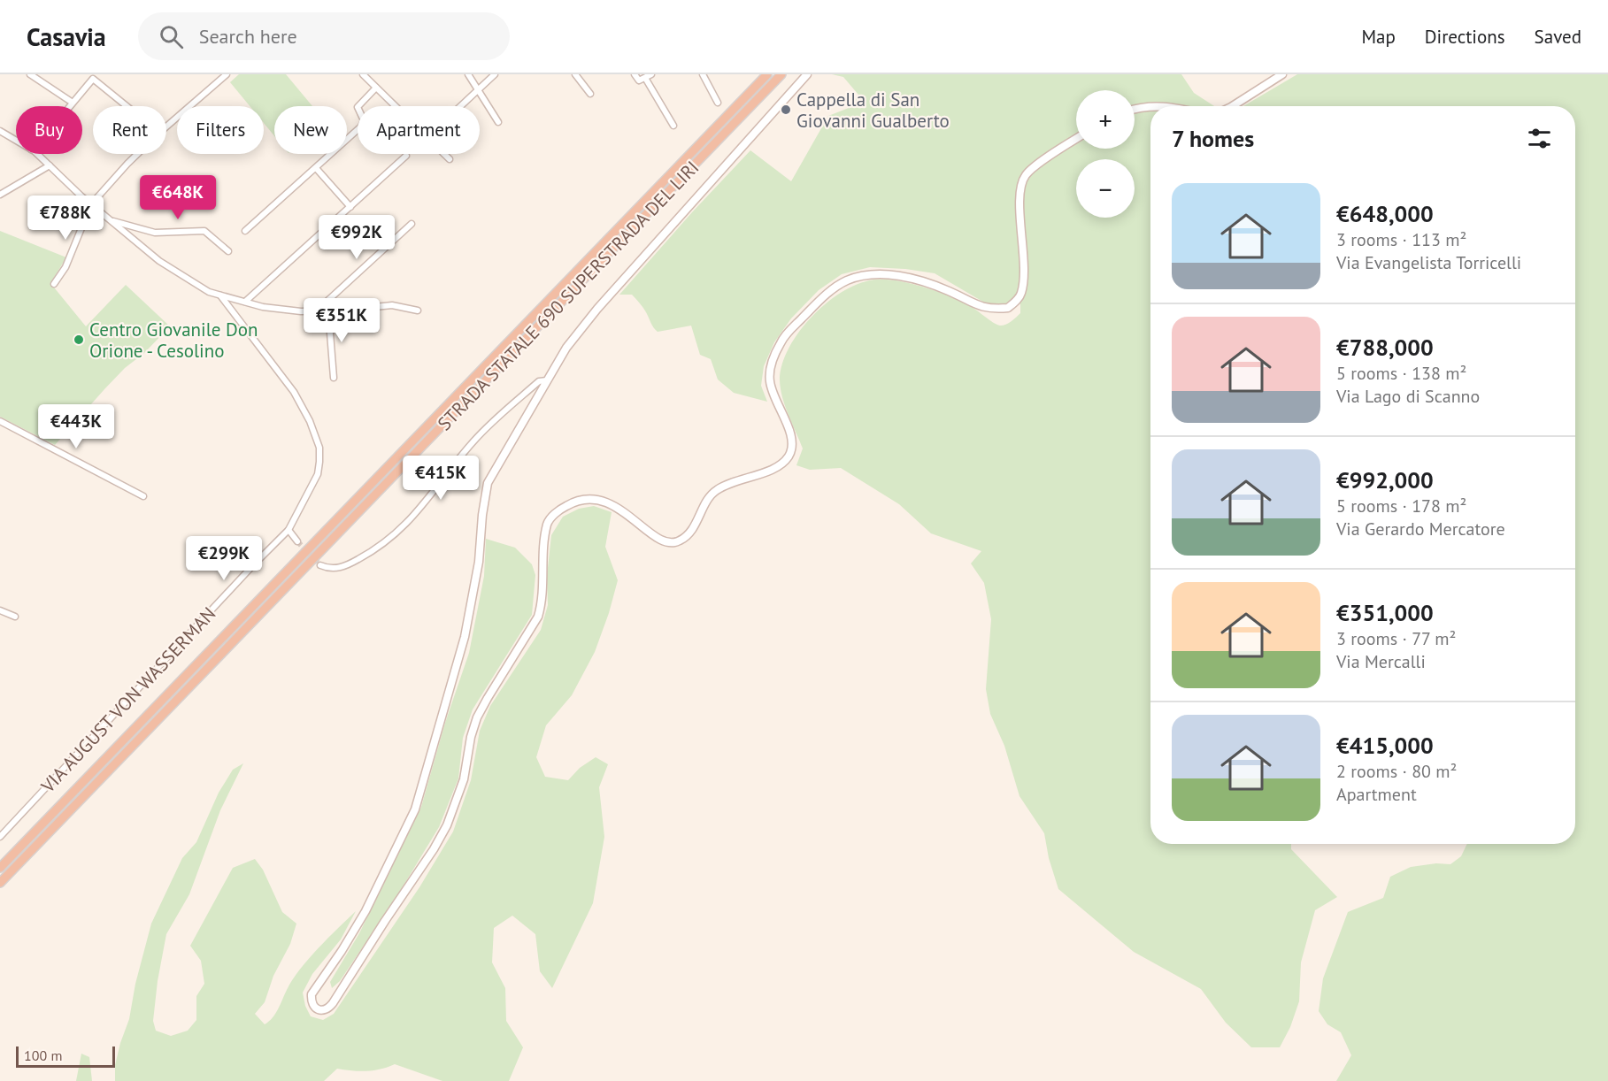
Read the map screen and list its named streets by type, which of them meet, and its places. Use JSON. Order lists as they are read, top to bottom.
{
  "streets": {
    "highway": ["STRADA STATALE 690 SUPERSTRADA DEL LIRI"],
    "street": ["VIA AUGUST VON WASSERMAN"]
  },
  "places": ["Cappella di San Giovanni Gualberto", "Centro Giovanile Don Orione - Cesolino"],
  "scale_bar": "100 m",
  "page": {
    "header": "Casavia",
    "search": "Search here",
    "nav": ["Map", "Directions", "Saved"],
    "map_buttons": ["+", "−"],
    "chip": [
      "Buy",
      "Rent",
      "Filters",
      "New",
      "Apartment"
    ],
    "heading": "7 homes",
    "list": [
      {
        "name": "€648,000",
        "note": "3 rooms · 113 m² · Via Evangelista Torricelli"
      },
      {
        "name": "€788,000",
        "note": "5 rooms · 138 m² · Via Lago di Scanno"
      },
      {
        "name": "€992,000",
        "note": "5 rooms · 178 m² · Via Gerardo Mercatore"
      },
      {
        "name": "€351,000",
        "note": "3 rooms · 77 m² · Via Mercalli"
      },
      {
        "name": "€415,000",
        "note": "2 rooms · 80 m² · Apartment"
      }
    ],
    "price": [
      "€648K",
      "€788K",
      "€992K",
      "€351K",
      "€443K",
      "€415K",
      "€299K"
    ],
    "scale": "100 m"
  }
}
